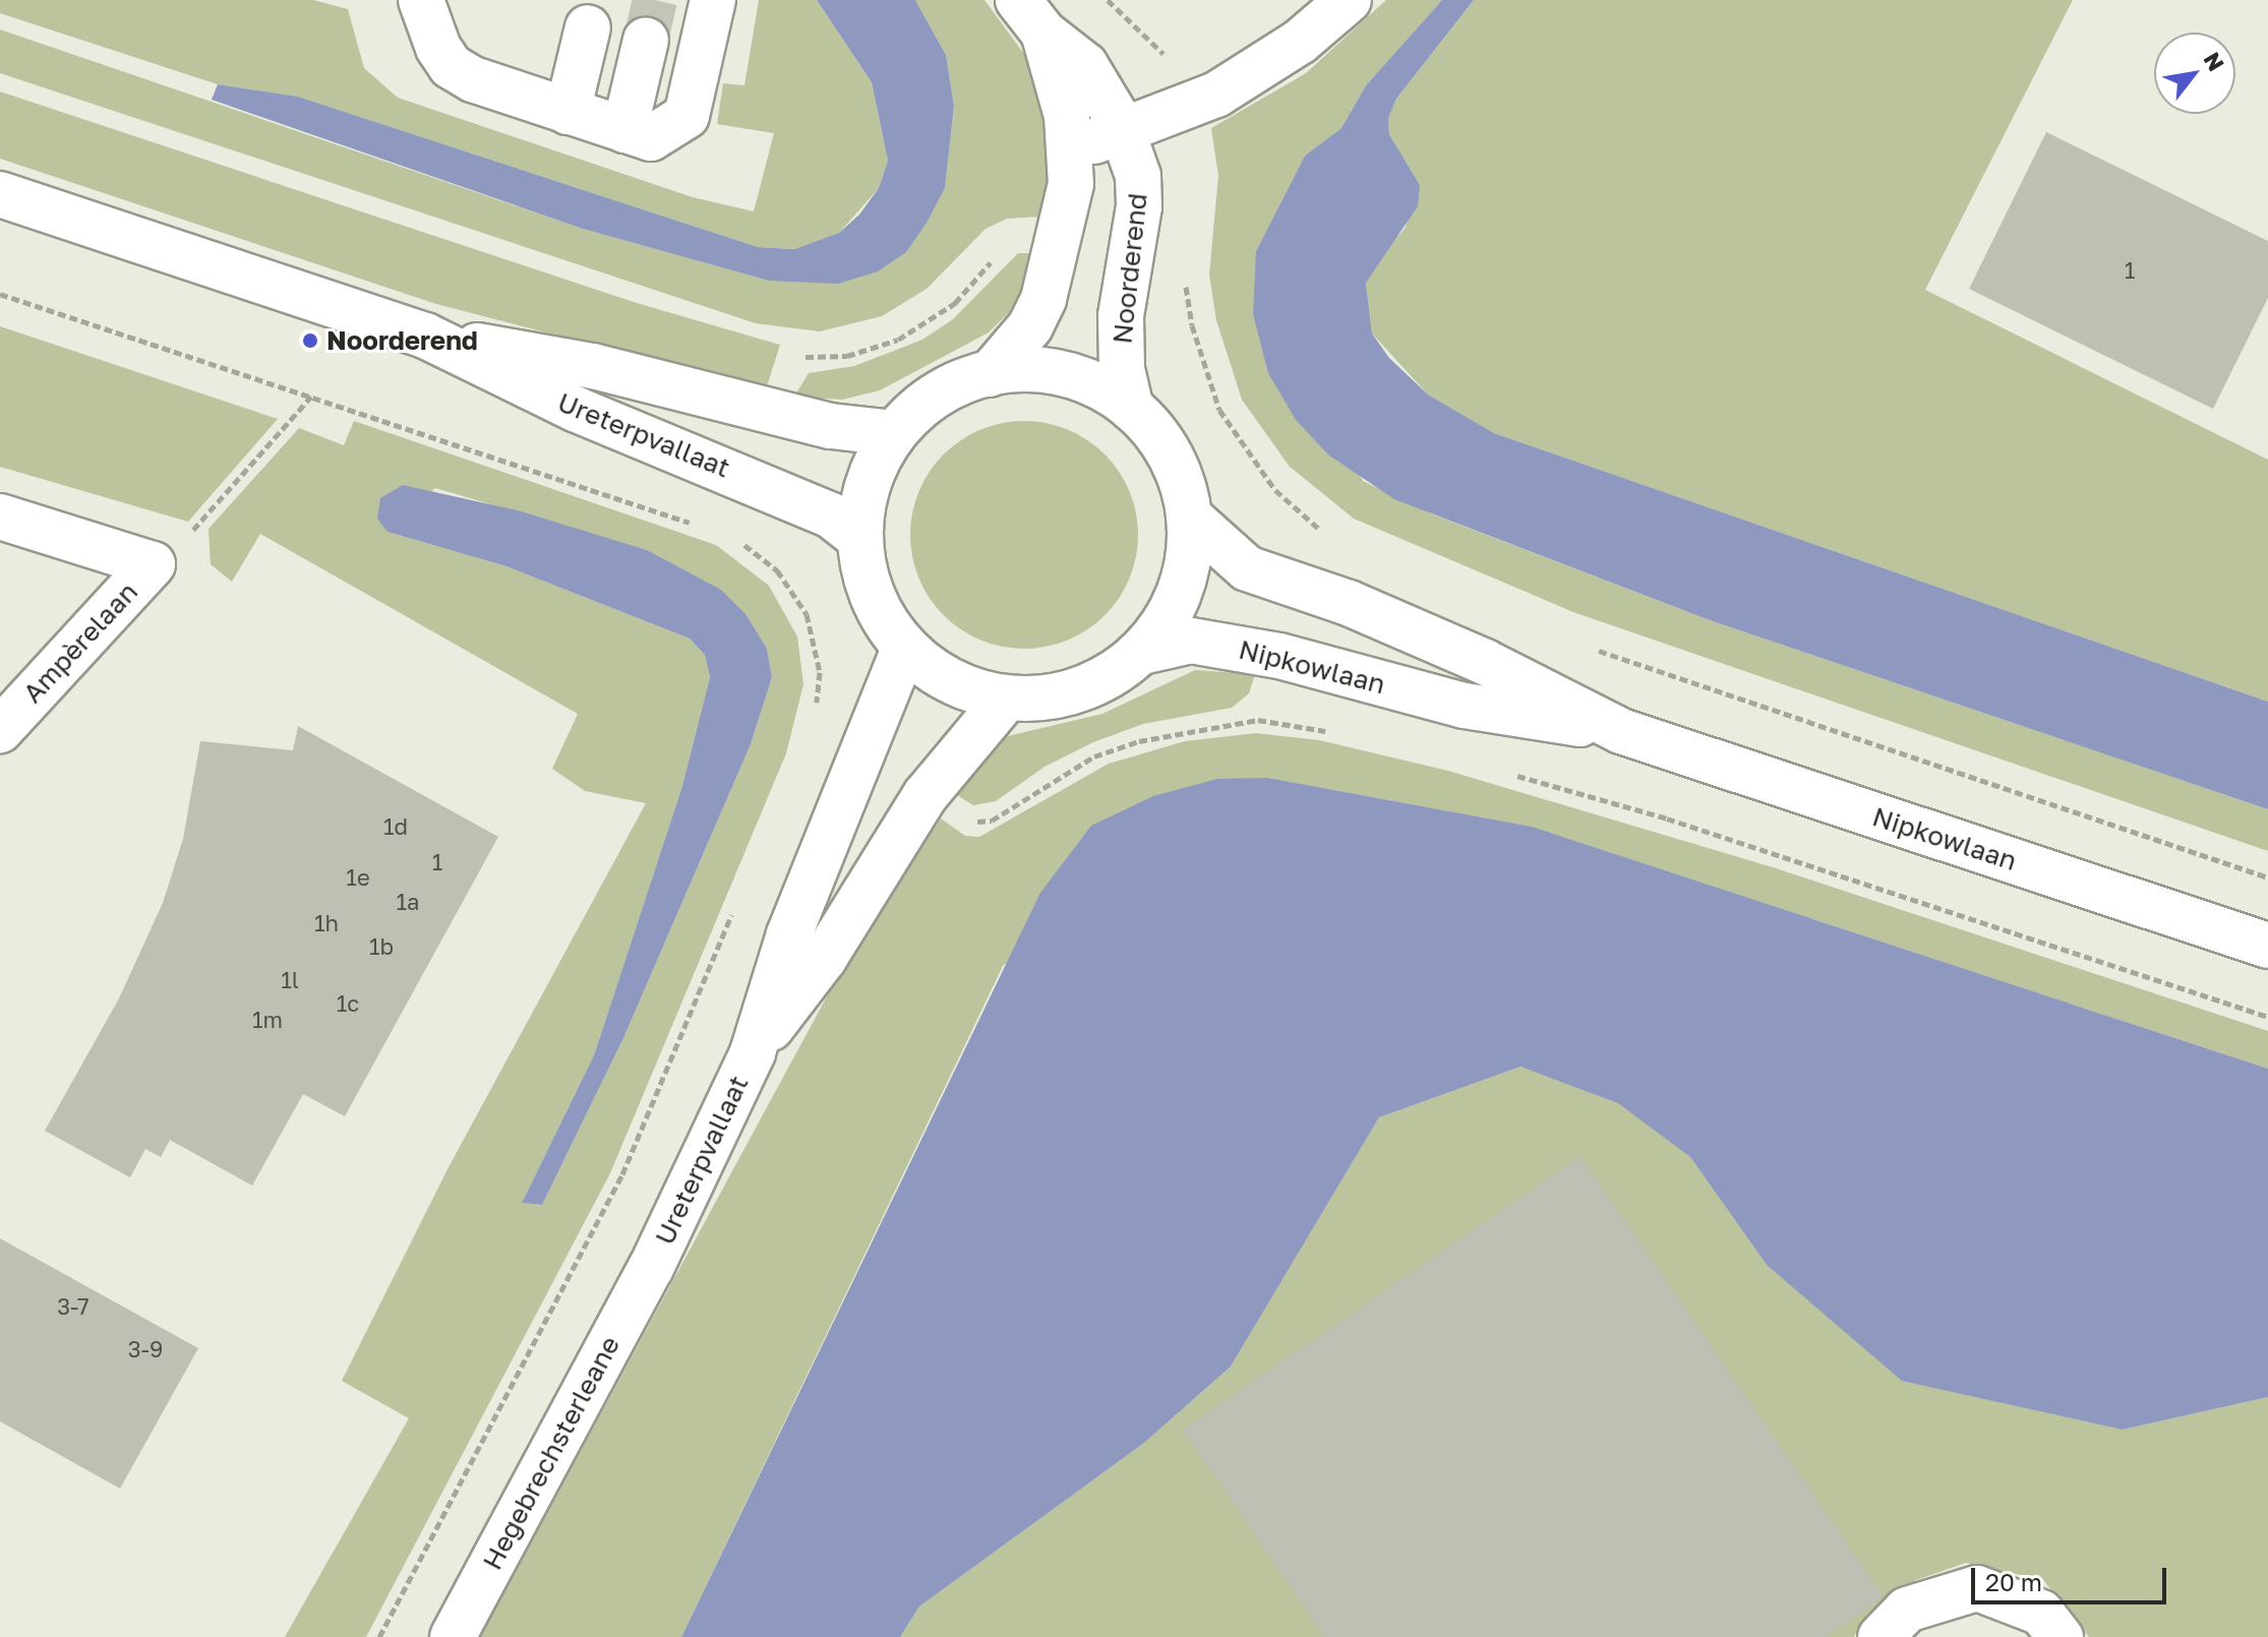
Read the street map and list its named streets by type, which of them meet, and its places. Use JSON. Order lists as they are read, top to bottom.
{
  "streets": {
    "street": [
      "Noorderend",
      "Ureterpvallaat",
      "Ampèrelaan",
      "Nipkowlaan",
      "Hegebrechsterleane"
    ]
  },
  "crossings": [
    ["Ureterpvallaat", "Hegebrechsterleane"]
  ],
  "places": ["Noorderend"],
  "house_numbers": [
    "1",
    "1d",
    "1",
    "1e",
    "1a",
    "1h",
    "1b",
    "1l",
    "1c",
    "1m",
    "3-7",
    "3-9"
  ],
  "scale_bar": "20 m",
  "north": "top right"
}
